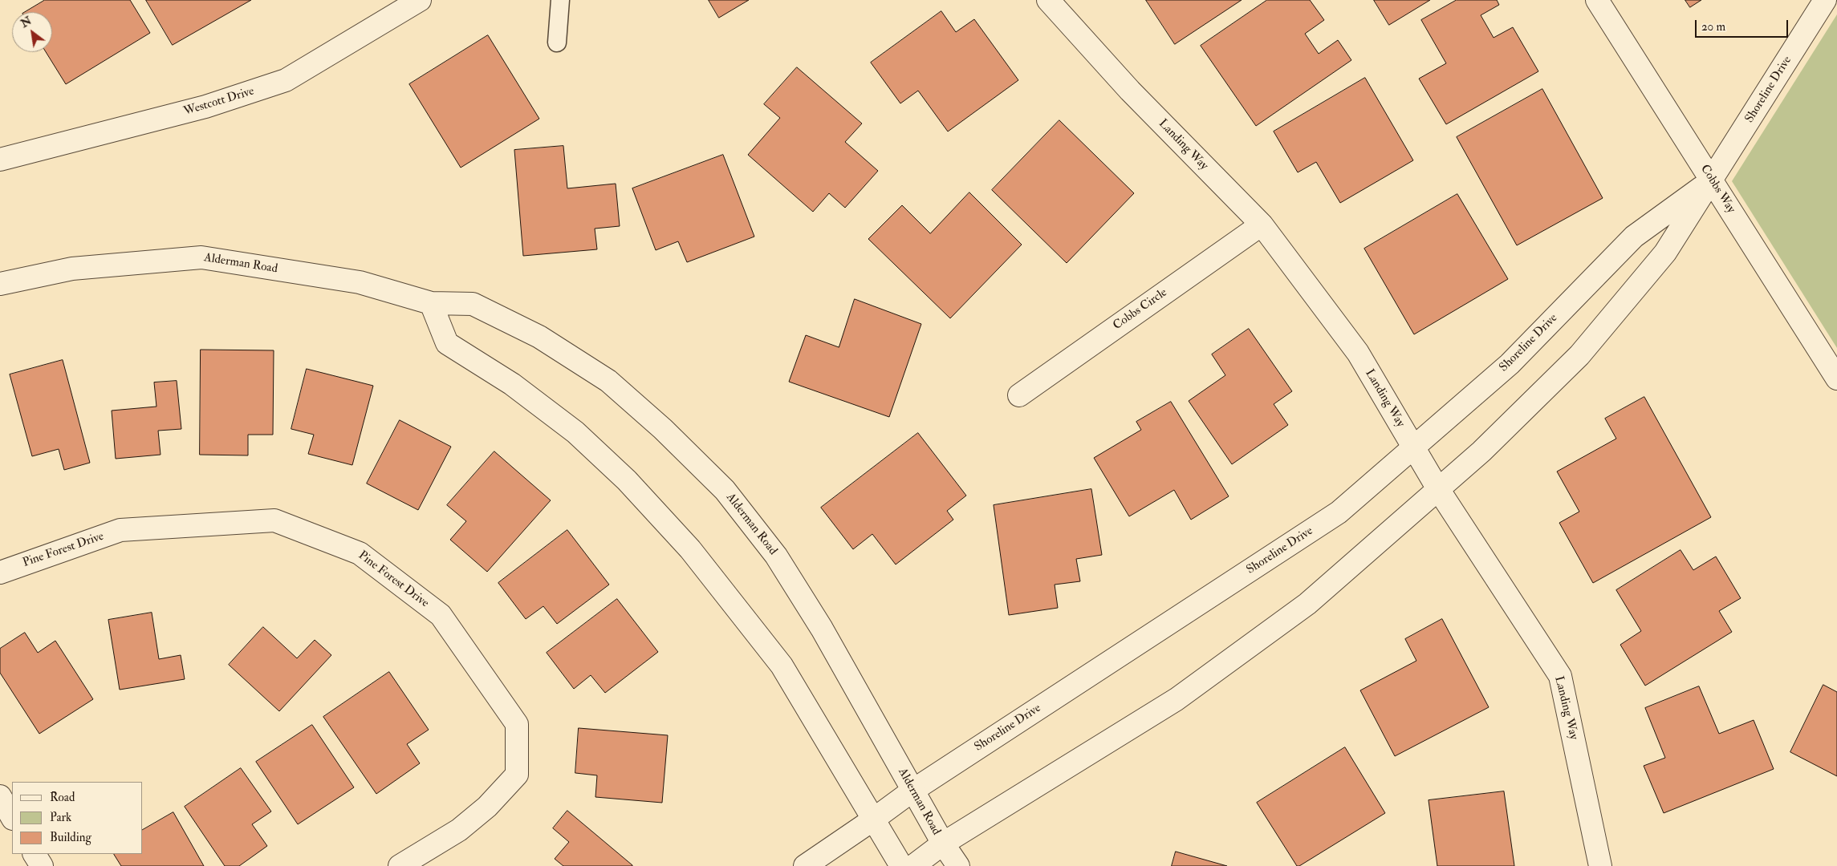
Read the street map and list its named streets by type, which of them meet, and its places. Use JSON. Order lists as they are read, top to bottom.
{
  "streets": {
    "street": [
      "Shoreline Drive",
      "Westcott Drive",
      "Landing Way",
      "Cobbs Way",
      "Alderman Road",
      "Cobbs Circle",
      "Pine Forest Drive"
    ]
  },
  "crossings": [
    ["Shoreline Drive", "Landing Way"],
    ["Shoreline Drive", "Cobbs Way"],
    ["Shoreline Drive", "Alderman Road"],
    ["Landing Way", "Cobbs Circle"]
  ],
  "legend": ["Road", "Park", "Building"],
  "scale_bar": "20 m",
  "north": "top left"
}
